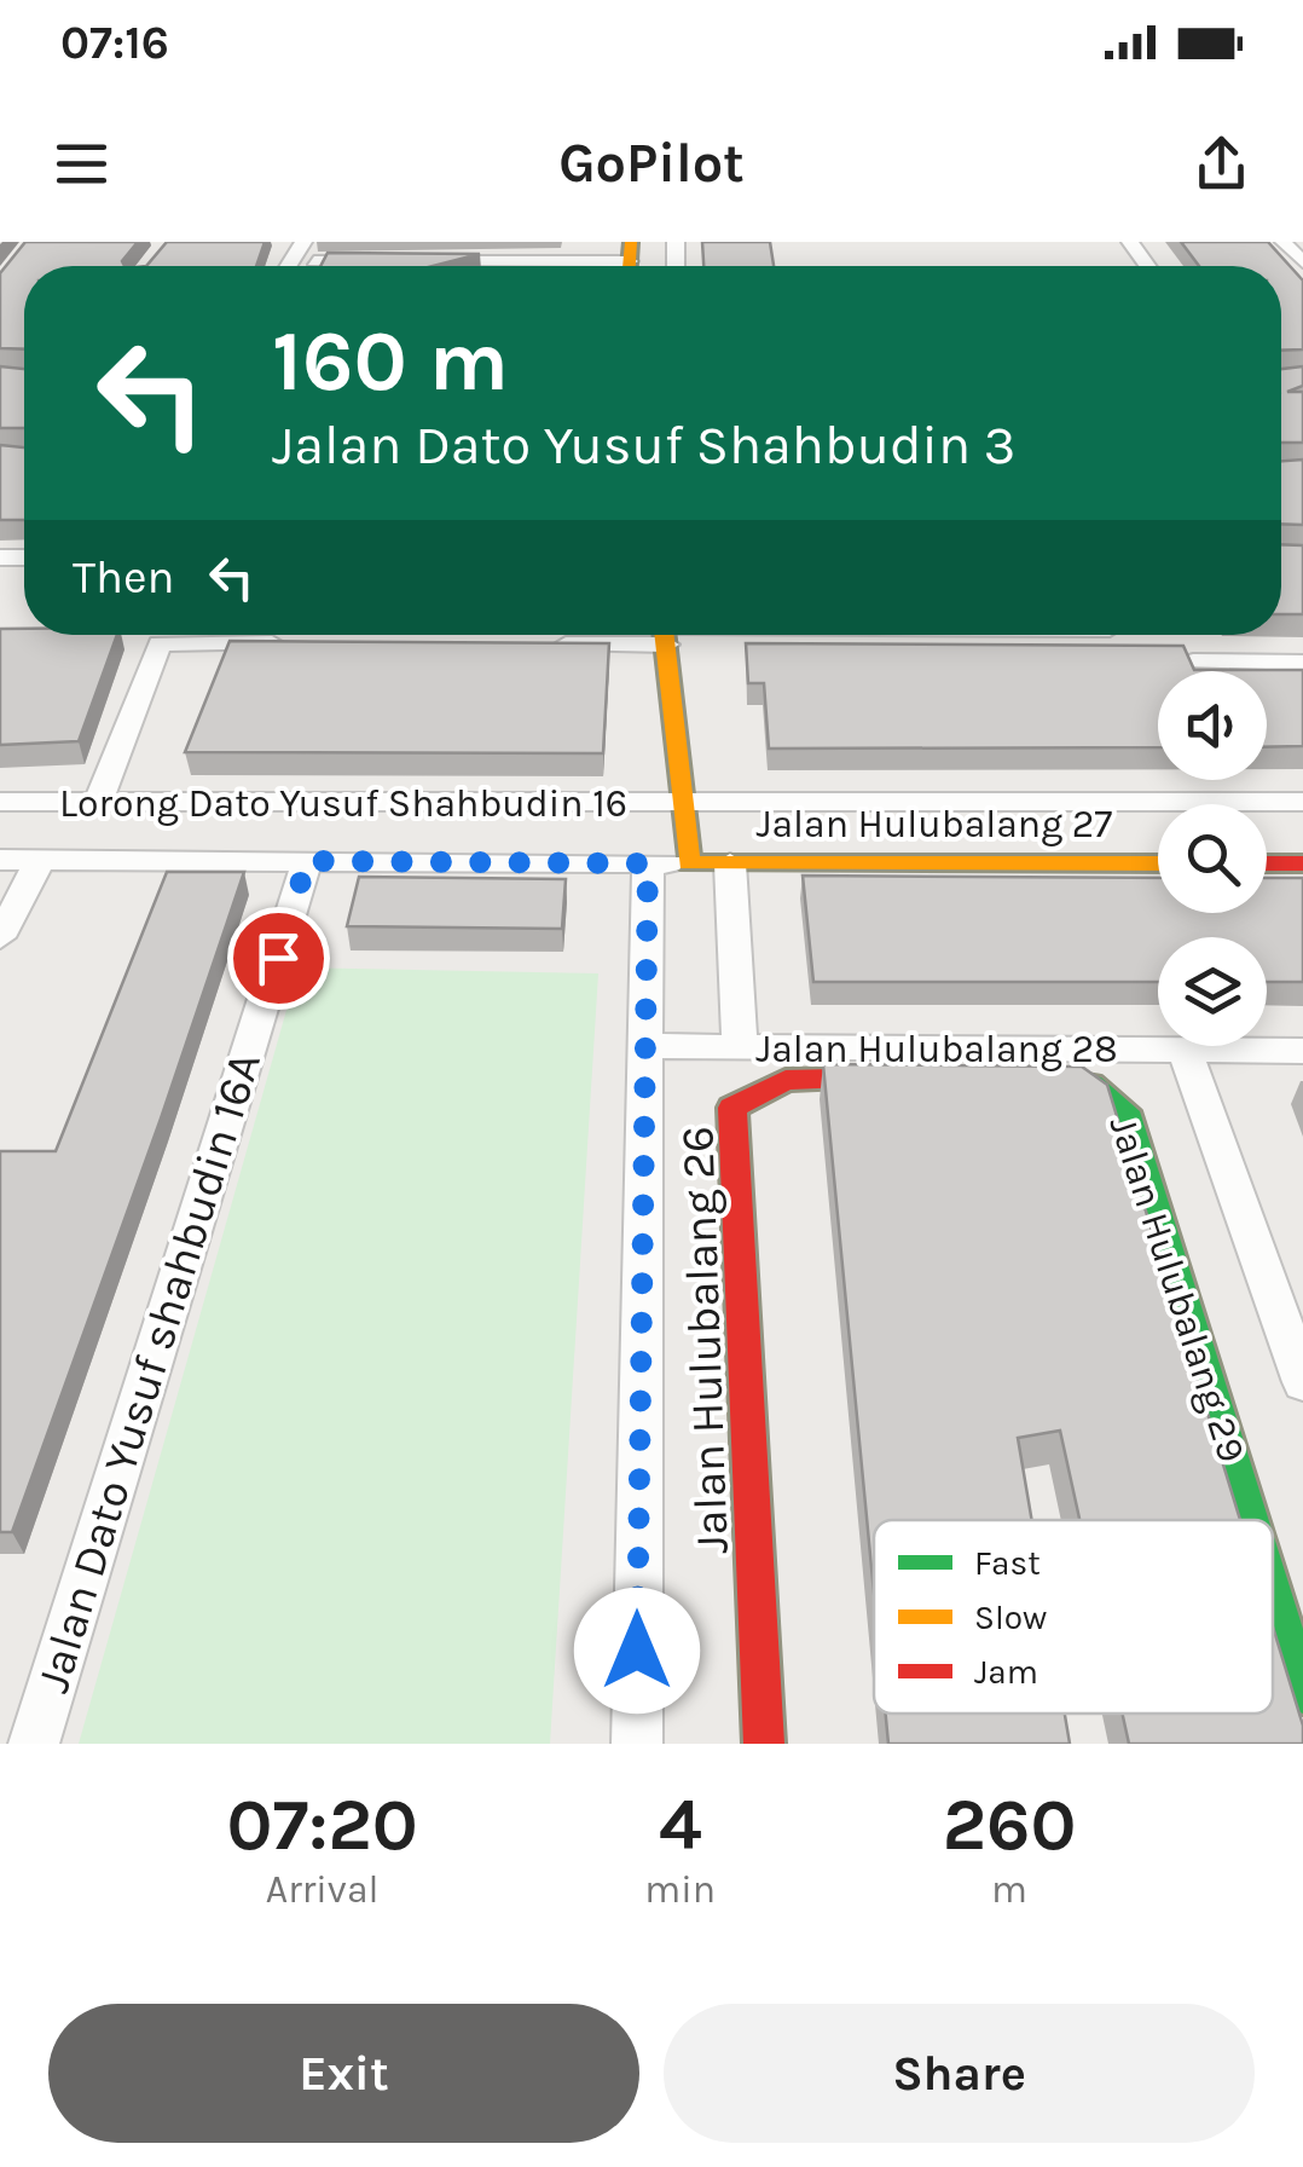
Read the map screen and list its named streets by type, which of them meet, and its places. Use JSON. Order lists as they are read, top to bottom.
{
  "streets": {
    "street": [
      "Lorong Dato Yusuf Shahbudin 16",
      "Jalan Hulubalang 27",
      "Jalan Hulubalang 28",
      "Jalan Hulubalang 29",
      "Jalan Hulubalang 26",
      "Jalan Dato Yusuf shahbudin 16A"
    ]
  },
  "legend": ["Fast", "Slow", "Jam"],
  "page": {
    "status": "07:16",
    "header": "GoPilot",
    "turn": ["160 m", "Jalan Dato Yusuf Shahbudin 3"],
    "then": "Then",
    "eta": [
      "07:20",
      "Arrival",
      "4",
      "min",
      "260",
      "m"
    ],
    "buttons": ["Exit", "Share"]
  }
}
